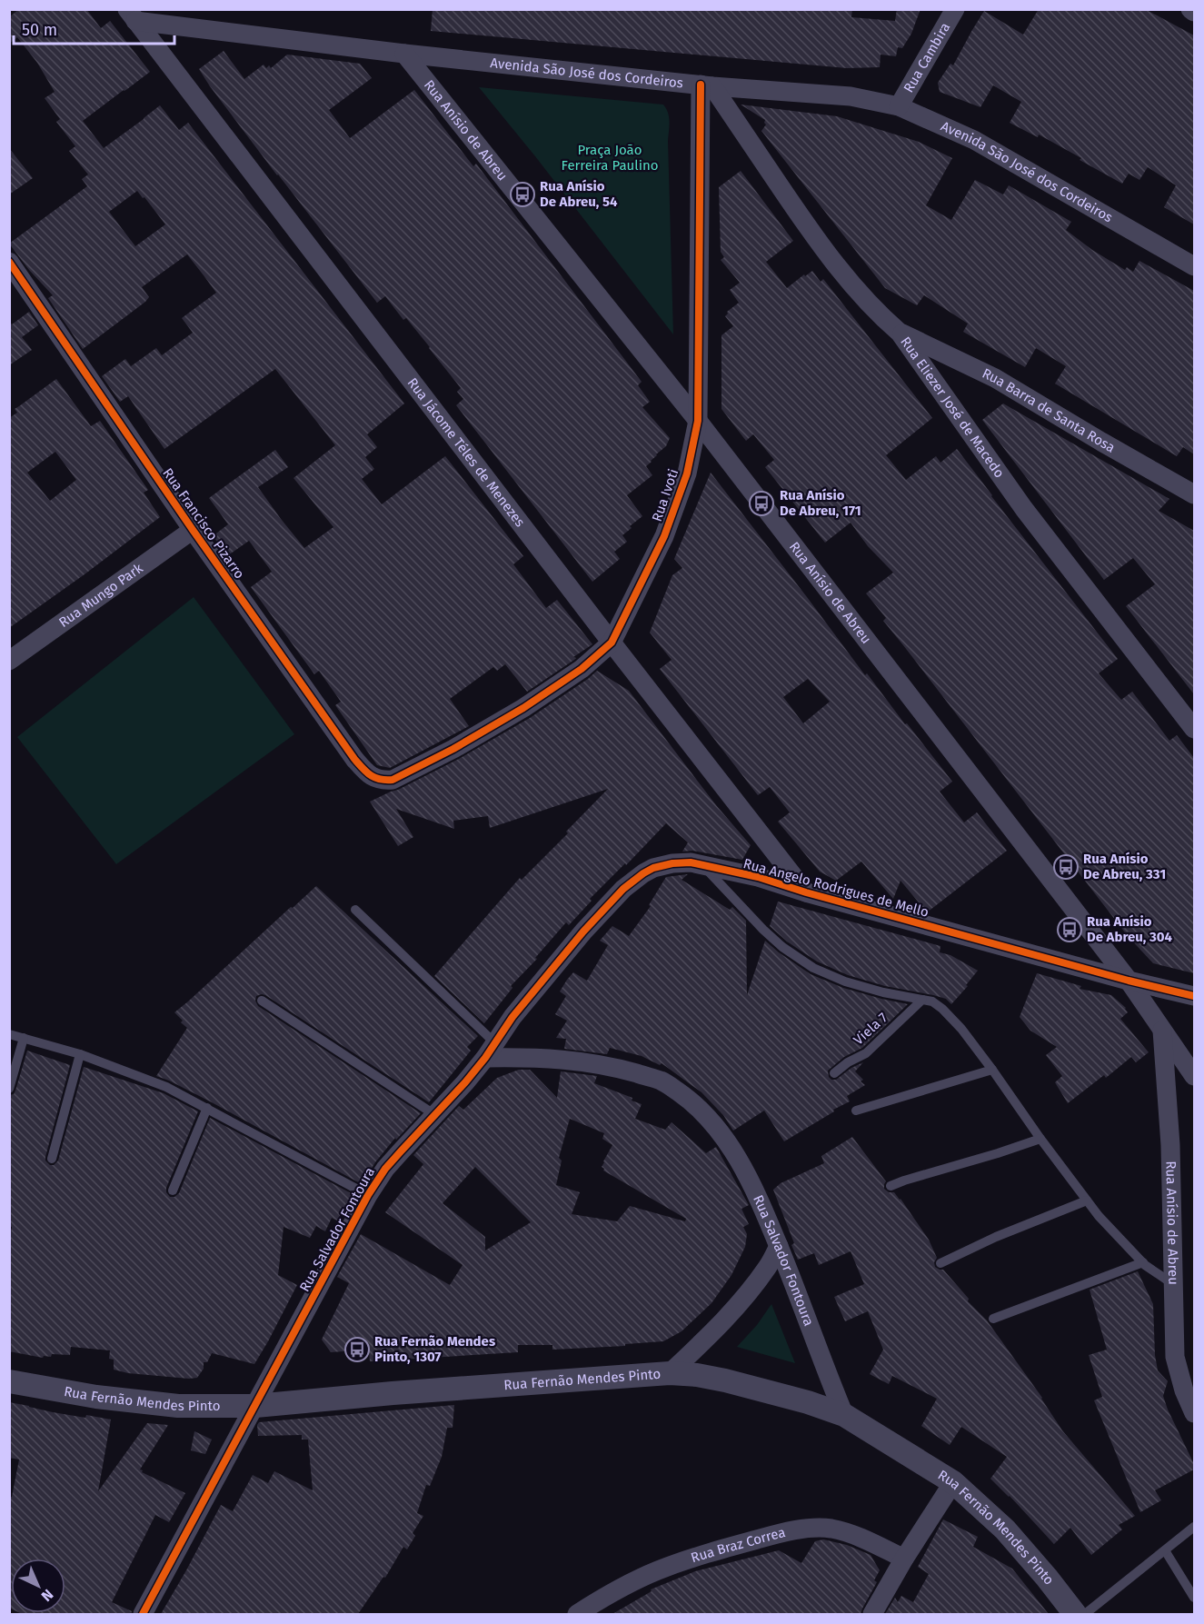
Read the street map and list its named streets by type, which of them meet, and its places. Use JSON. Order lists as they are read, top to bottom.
{
  "streets": {
    "street": [
      "Rua Cambira",
      "Avenida São José dos Cordeiros",
      "Rua Anísio de Abreu",
      "Rua Eliezer José de Macedo",
      "Rua Barra de Santa Rosa",
      "Rua Jácome Téles de Menezes",
      "Rua Ivoti",
      "Rua Francisco Pizarro",
      "Rua Mungo Park",
      "Rua Angelo Rodrigues de Mello",
      "Rua Salvador Fontoura",
      "Rua Fernão Mendes Pinto",
      "Rua Braz Correa"
    ],
    "lane": ["Viela 7"]
  },
  "crossings": [
    ["Rua Cambira", "Avenida São José dos Cordeiros"],
    ["Avenida São José dos Cordeiros", "Rua Anísio de Abreu"],
    ["Avenida São José dos Cordeiros", "Rua Eliezer José de Macedo"],
    ["Avenida São José dos Cordeiros", "Rua Jácome Téles de Menezes"],
    ["Avenida São José dos Cordeiros", "Rua Ivoti"],
    ["Rua Anísio de Abreu", "Rua Ivoti"],
    ["Rua Anísio de Abreu", "Rua Angelo Rodrigues de Mello"],
    ["Rua Eliezer José de Macedo", "Rua Barra de Santa Rosa"],
    ["Rua Eliezer José de Macedo", "Rua Ivoti"],
    ["Rua Jácome Téles de Menezes", "Rua Ivoti"],
    ["Rua Jácome Téles de Menezes", "Rua Angelo Rodrigues de Mello"],
    ["Rua Ivoti", "Rua Francisco Pizarro"],
    ["Rua Francisco Pizarro", "Rua Mungo Park"],
    ["Rua Angelo Rodrigues de Mello", "Rua Salvador Fontoura"],
    ["Rua Salvador Fontoura", "Rua Fernão Mendes Pinto"]
  ],
  "parks": ["Praça João Ferreira Paulino"],
  "places": {
    "bus stop": [
      "Rua Anísio De Abreu, 54",
      "Rua Anísio De Abreu, 171",
      "Rua Anísio De Abreu, 331",
      "Rua Anísio De Abreu, 304",
      "Rua Fernão Mendes Pinto, 1307"
    ]
  },
  "scale_bar": "50 m",
  "north": "bottom right"
}
